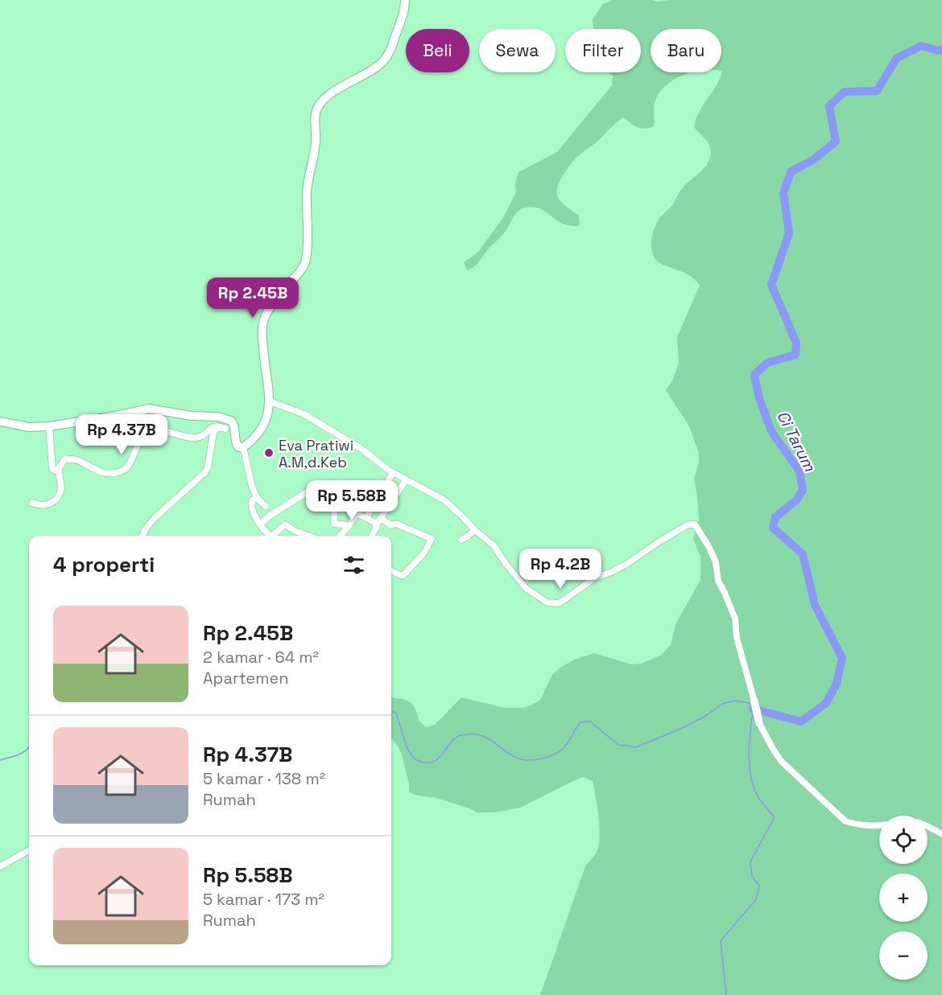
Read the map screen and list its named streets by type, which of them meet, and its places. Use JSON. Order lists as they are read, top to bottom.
{
  "water": ["Ci Tarum"],
  "places": ["Eva Pratiwi A.M,d.Keb"],
  "page": {
    "chip": [
      "Beli",
      "Sewa",
      "Filter",
      "Baru"
    ],
    "price": [
      "Rp 2.45B",
      "Rp 4.37B",
      "Rp 5.58B",
      "Rp 4.2B"
    ],
    "heading": "4 properti",
    "list": [
      {
        "name": "Rp 2.45B",
        "note": "2 kamar · 64 m² · Apartemen"
      },
      {
        "name": "Rp 4.37B",
        "note": "5 kamar · 138 m² · Rumah"
      },
      {
        "name": "Rp 5.58B",
        "note": "5 kamar · 173 m² · Rumah"
      }
    ],
    "map_buttons": ["+", "−"]
  }
}
